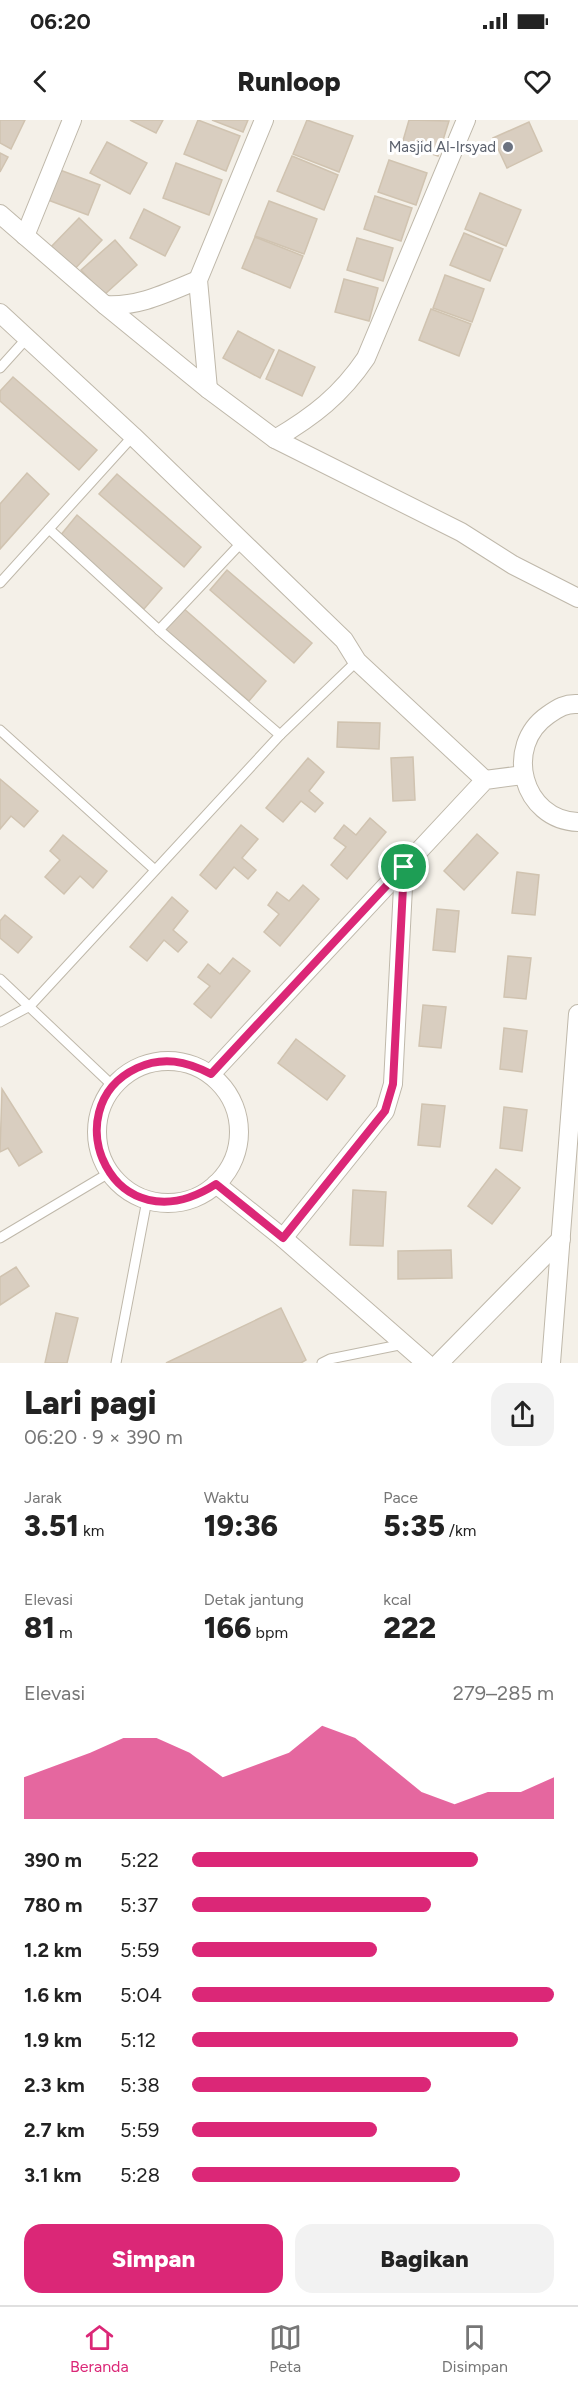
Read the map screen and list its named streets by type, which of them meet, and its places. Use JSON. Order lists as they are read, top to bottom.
{
  "places": ["Masjid Al-Irsyad"],
  "page": {
    "status": "06:20",
    "header": "Runloop",
    "heading": ["Lari pagi", "06:20 · 9 × 390 m"],
    "stats": [
      ["Jarak", "3.51 km"],
      ["Waktu", "19:36"],
      ["Pace", "5:35 /km"],
      ["Elevasi", "81 m"],
      ["Detak jantung", "166 bpm"],
      ["kcal", "222"]
    ],
    "chart": ["Elevasi", "279–285 m"],
    "list": [
      {
        "name": "390 m",
        "note": "5:22"
      },
      {
        "name": "780 m",
        "note": "5:37"
      },
      {
        "name": "1.2 km",
        "note": "5:59"
      },
      {
        "name": "1.6 km",
        "note": "5:04"
      },
      {
        "name": "1.9 km",
        "note": "5:12"
      },
      {
        "name": "2.3 km",
        "note": "5:38"
      },
      {
        "name": "2.7 km",
        "note": "5:59"
      },
      {
        "name": "3.1 km",
        "note": "5:28"
      }
    ],
    "buttons": ["Simpan", "Bagikan"],
    "tabs": ["Beranda", "Peta", "Disimpan"]
  }
}
